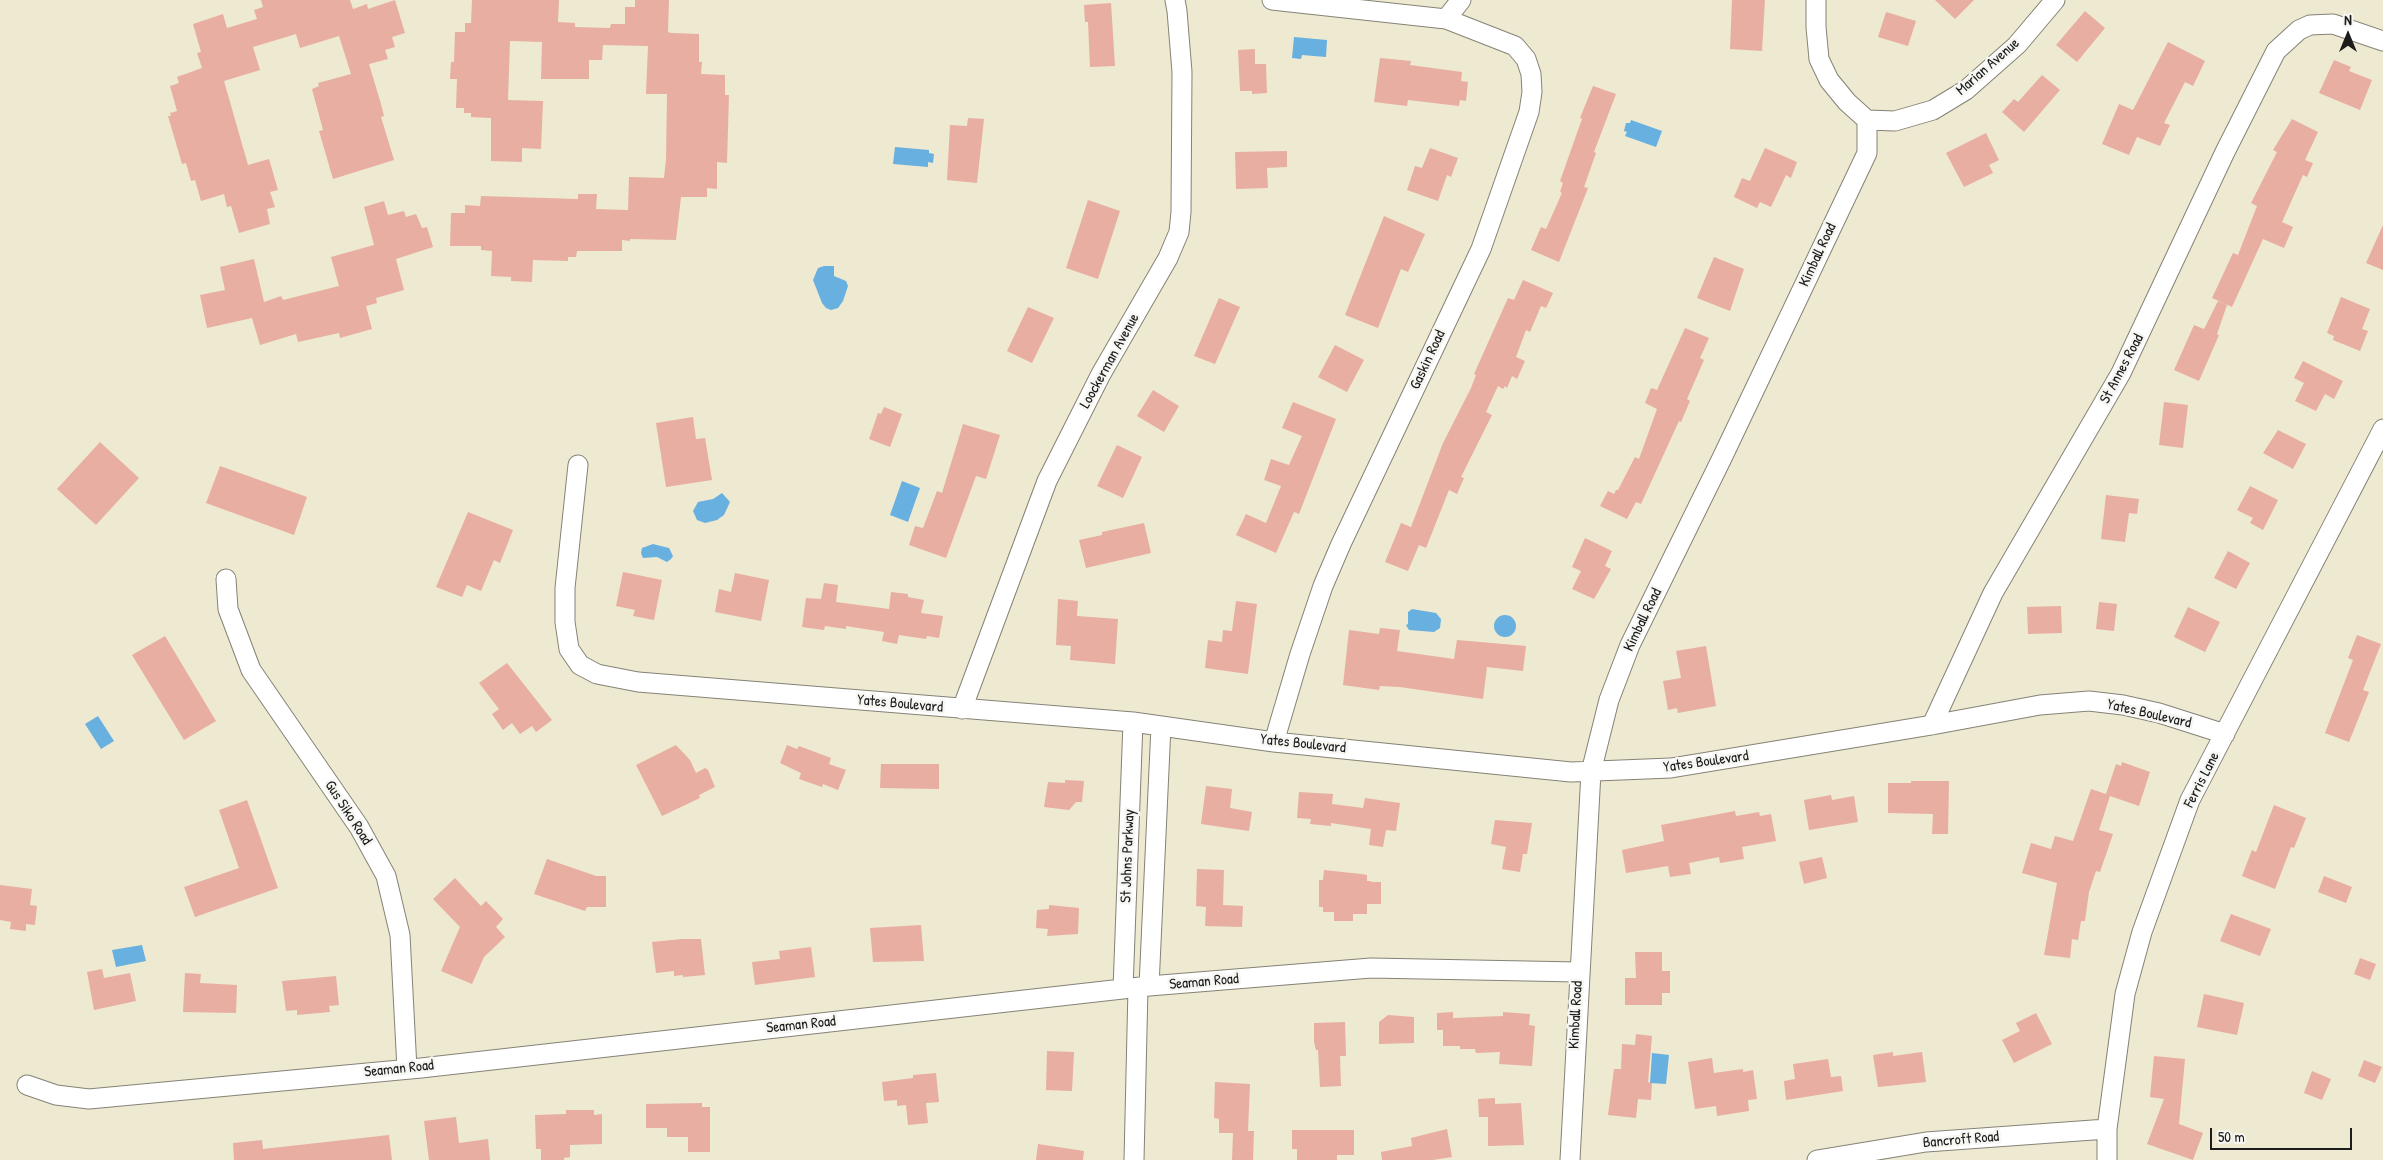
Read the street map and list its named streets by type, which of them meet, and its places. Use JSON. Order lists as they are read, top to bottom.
{
  "streets": {
    "street": [
      "Marian Avenue",
      "Kimball Road",
      "Gaskin Road",
      "Loockerman Avenue",
      "St Annes Road",
      "Yates Boulevard",
      "Ferris Lane",
      "Gus Siko Road",
      "St Johns Parkway",
      "Seaman Road",
      "Bancroft Road"
    ]
  },
  "crossings": [
    ["Marian Avenue", "Kimball Road"],
    ["Kimball Road", "Yates Boulevard"],
    ["Kimball Road", "Seaman Road"],
    ["Gaskin Road", "Yates Boulevard"],
    ["Loockerman Avenue", "Yates Boulevard"],
    ["St Annes Road", "Yates Boulevard"],
    ["Yates Boulevard", "Ferris Lane"],
    ["Yates Boulevard", "St Johns Parkway"],
    ["Ferris Lane", "Bancroft Road"],
    ["Gus Siko Road", "Seaman Road"],
    ["St Johns Parkway", "Seaman Road"]
  ],
  "scale_bar": "50 m",
  "north": "top"
}
